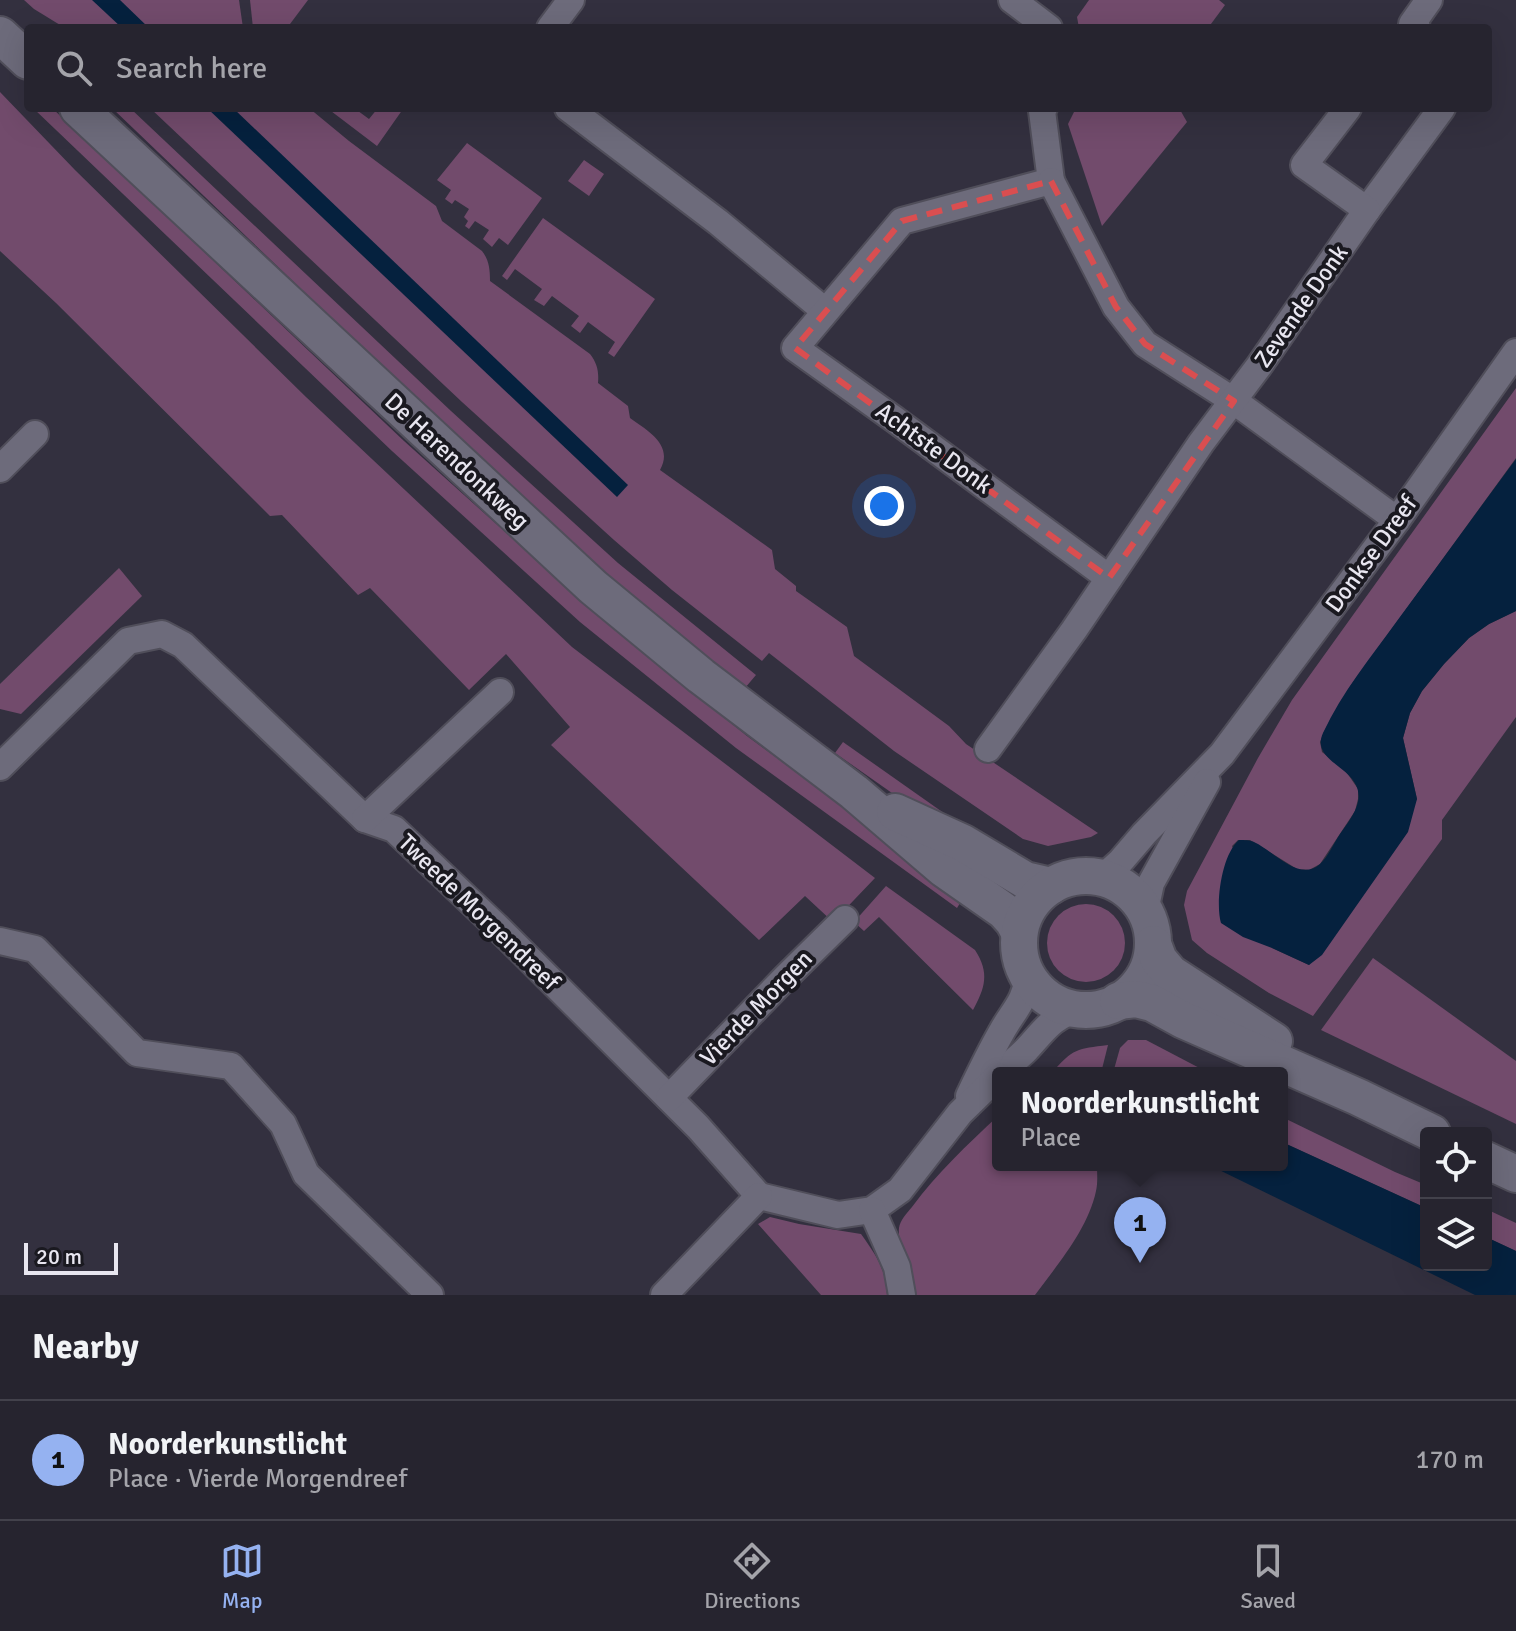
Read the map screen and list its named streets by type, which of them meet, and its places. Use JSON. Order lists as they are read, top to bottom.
{
  "streets": {
    "main road": ["De Harendonkweg"],
    "street": [
      "Zevende Donk",
      "Achtste Donk",
      "Donkse Dreef",
      "Tweede Morgendreef",
      "Vierde Morgen"
    ]
  },
  "crossings": [
    ["De Harendonkweg", "Donkse Dreef"],
    ["Tweede Morgendreef", "Vierde Morgen"]
  ],
  "scale_bar": "20 m",
  "page": {
    "search": "Search here",
    "popup": ["Noorderkunstlicht", "Place"],
    "pins": "1",
    "scale": "20 m",
    "heading": "Nearby",
    "list": [
      {
        "mark": "1",
        "name": "Noorderkunstlicht",
        "note": "Place · Vierde Morgendreef",
        "value": "170 m"
      }
    ],
    "nav": ["Map", "Directions", "Saved"]
  }
}
